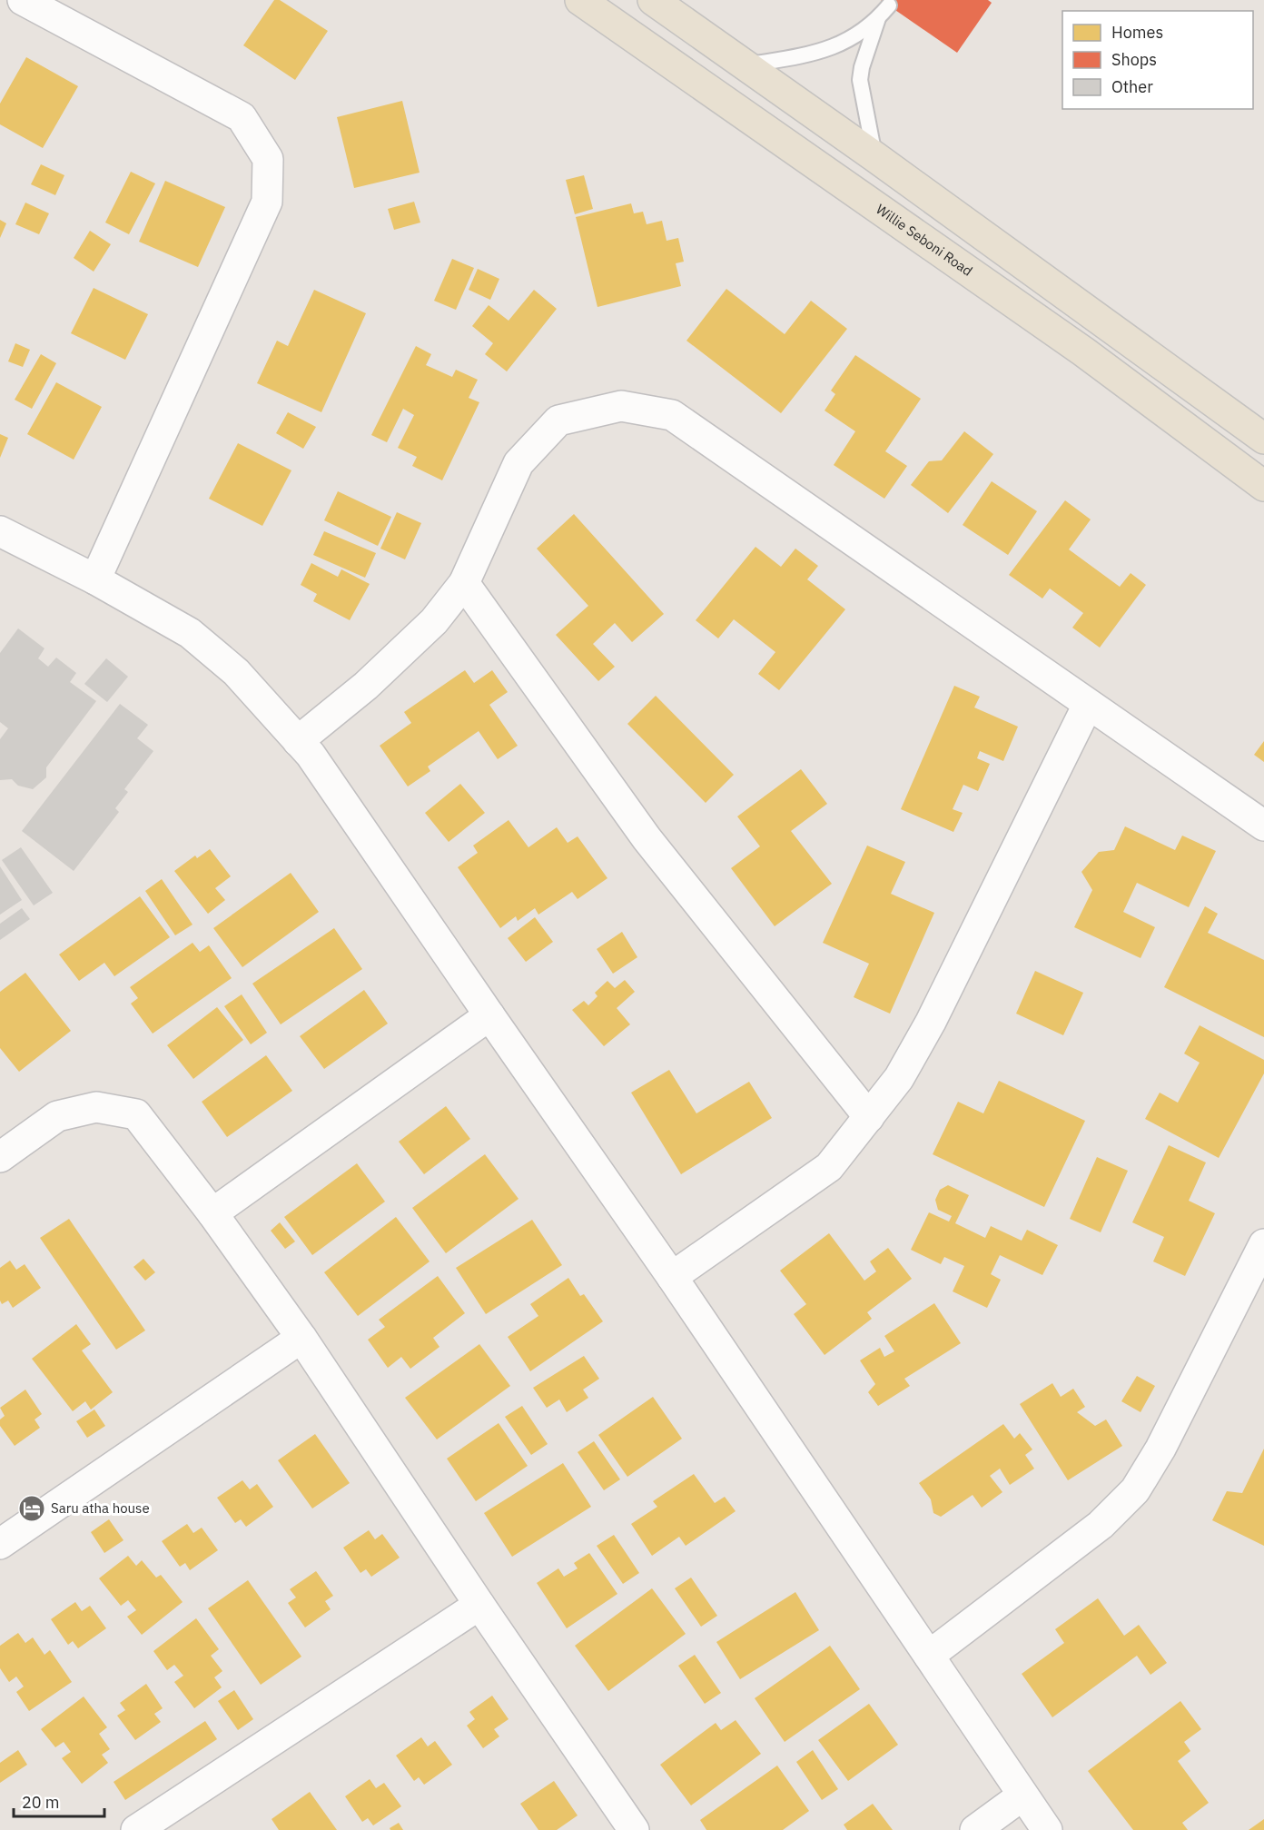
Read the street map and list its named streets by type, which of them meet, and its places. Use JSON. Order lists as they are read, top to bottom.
{
  "streets": {
    "main road": ["Willie Seboni Road"]
  },
  "places": {
    "hotel": ["Saru atha house"]
  },
  "legend": ["Homes", "Shops", "Other"],
  "scale_bar": "20 m"
}
